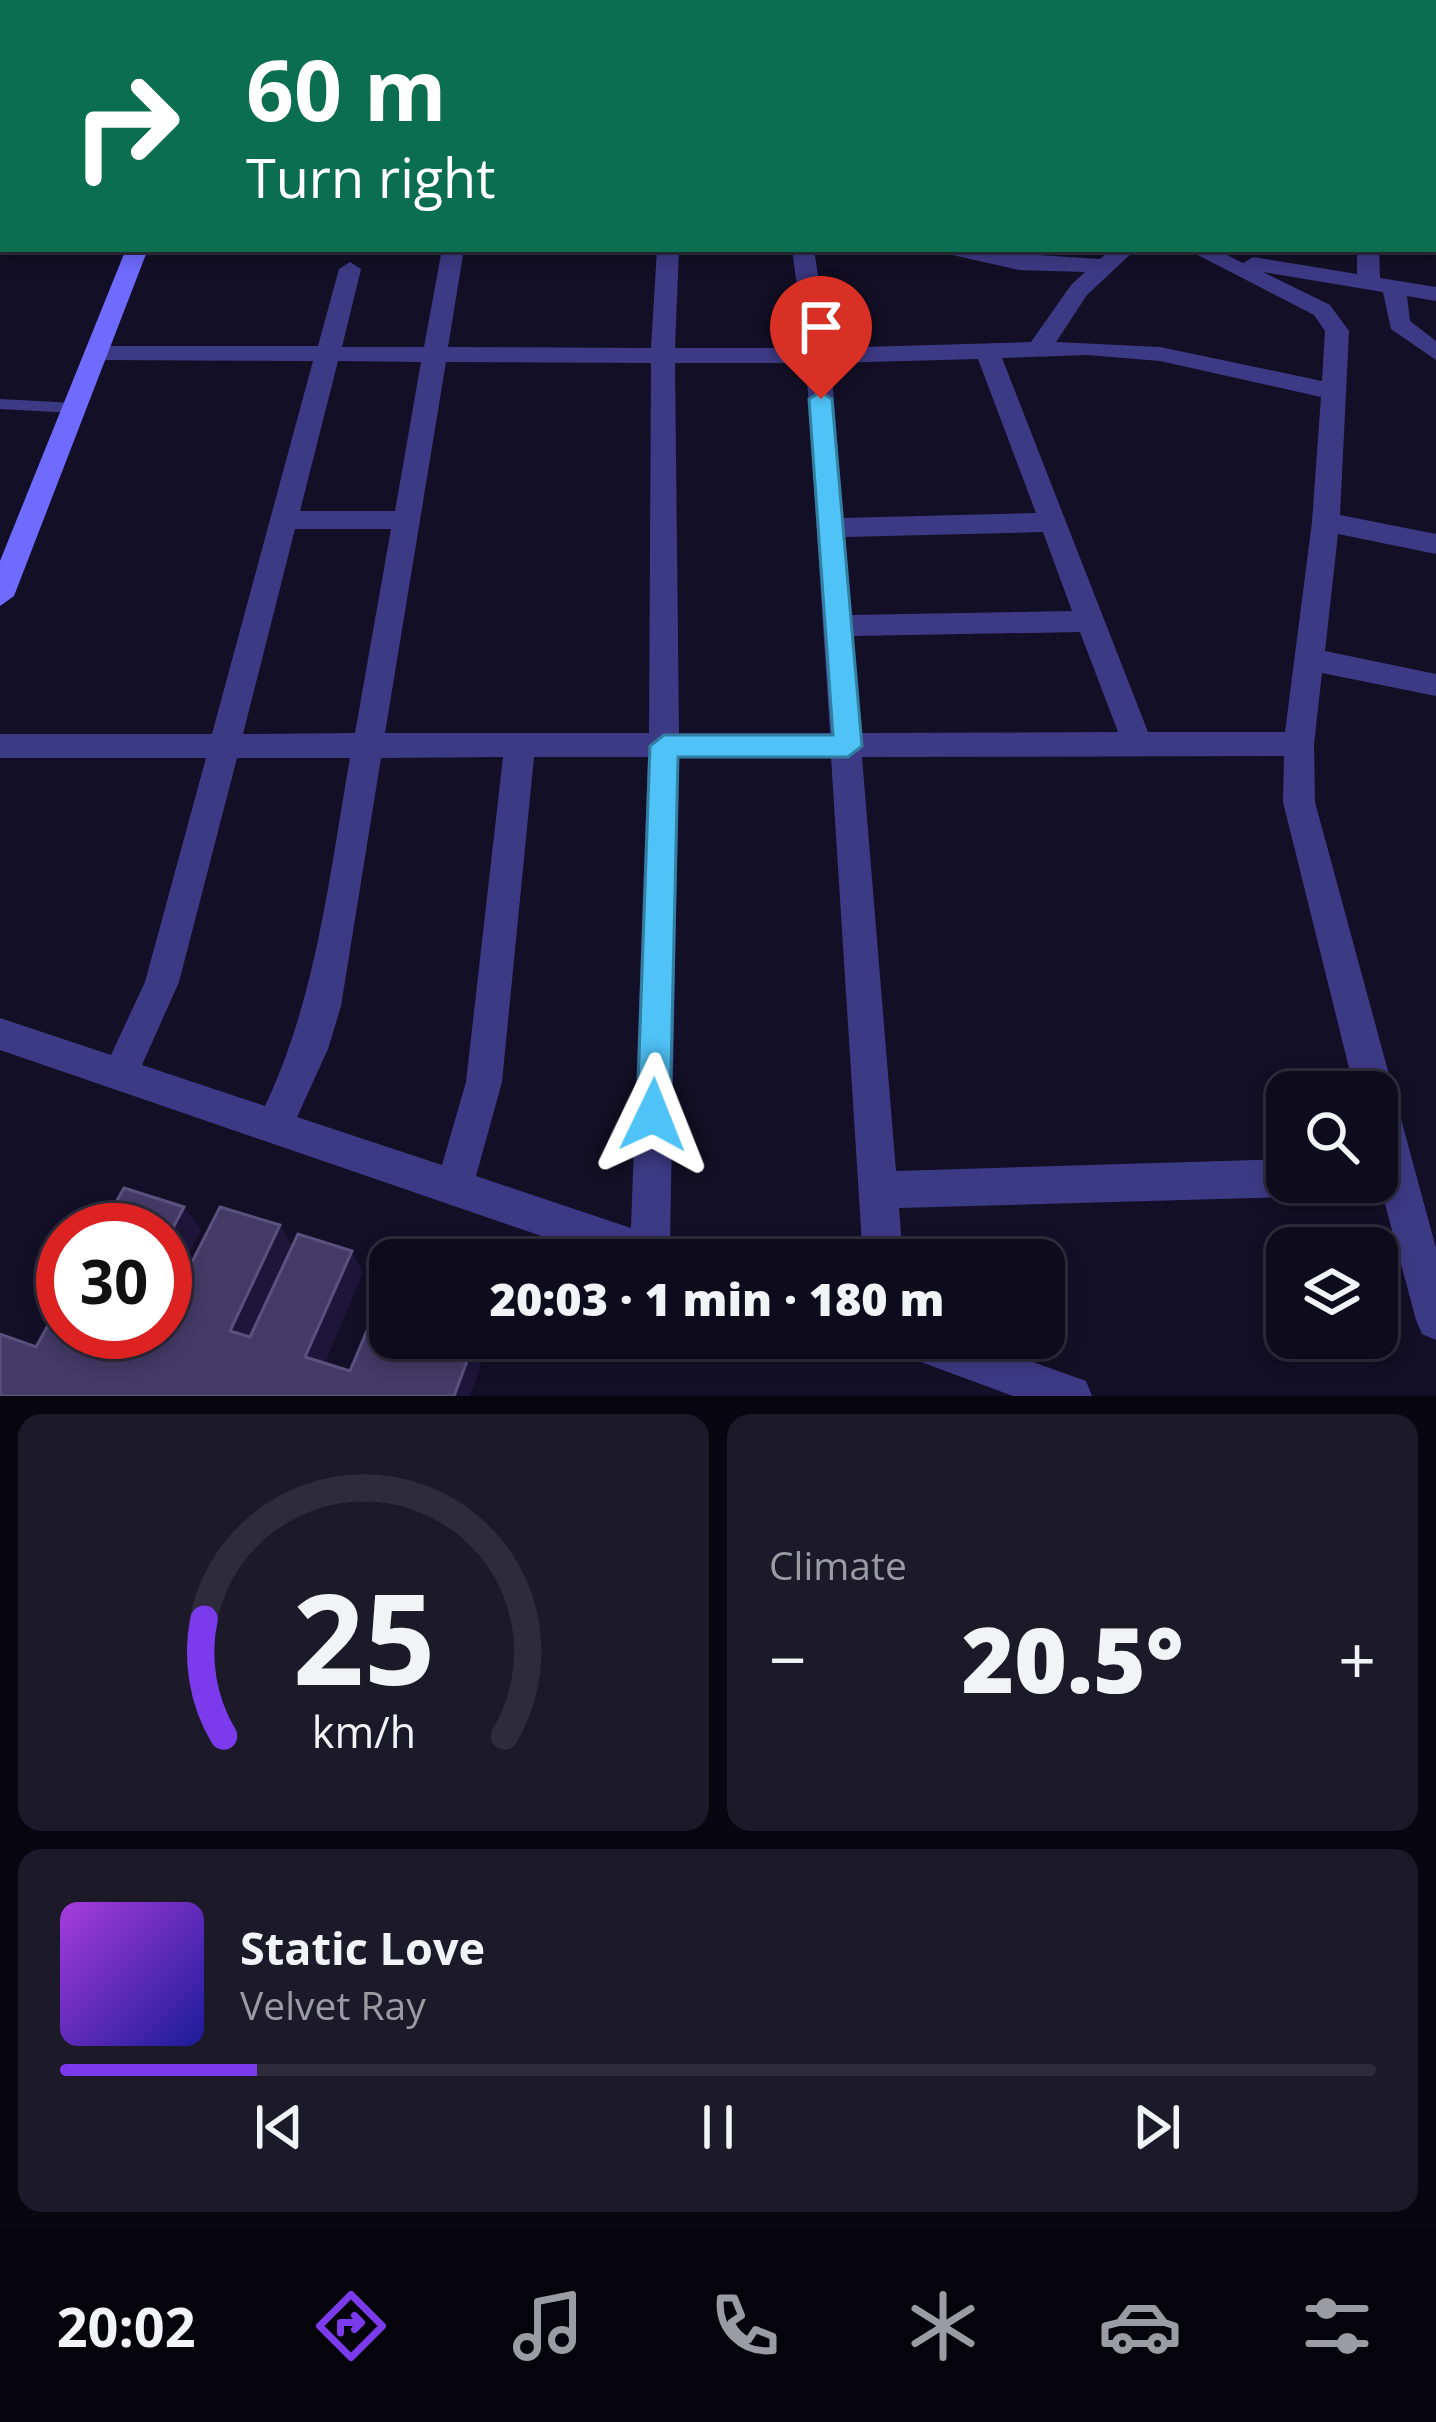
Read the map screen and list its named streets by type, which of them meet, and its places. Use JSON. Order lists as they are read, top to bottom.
{
  "page": {
    "turn": ["60 m", "Turn right"],
    "limit": "30",
    "trip": "20:03 · 1 min · 180 m",
    "tile": "Climate",
    "heat": ["−", "20.5°", "+"],
    "song": ["Static Love", "Velvet Ray"],
    "tabs": "20:02",
    "gauge": ["25", "km/h"]
  }
}
